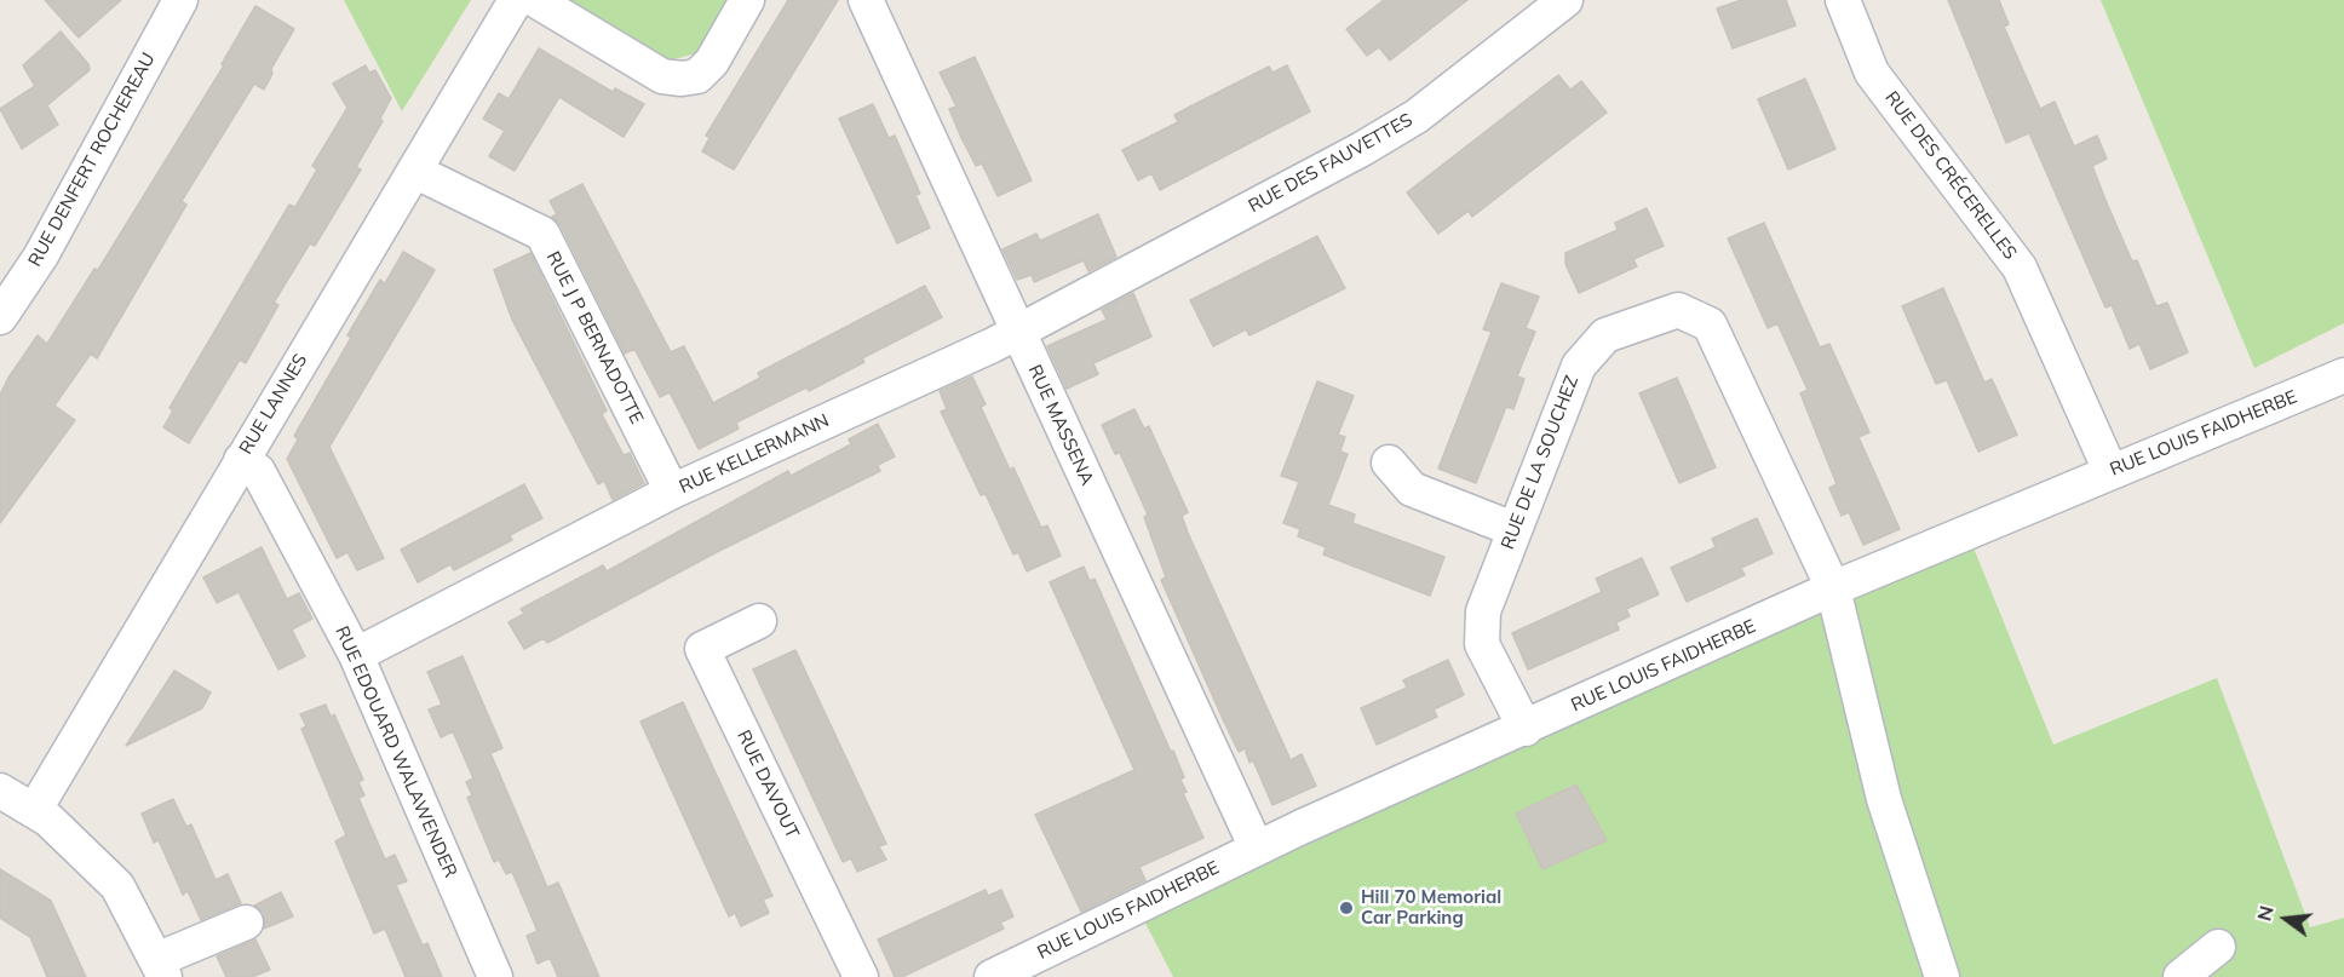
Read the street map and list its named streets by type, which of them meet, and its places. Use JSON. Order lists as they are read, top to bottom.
{
  "streets": {
    "street": [
      "RUE DENFERT ROCHEREAU",
      "RUE DES FAUVETTES",
      "RUE DES CRÉCERELLES",
      "RUE J P BERNADOTTE",
      "RUE LANNES",
      "RUE MASSENA",
      "RUE LOUIS FAIDHERBE",
      "RUE KELLERMANN",
      "RUE DE LA SOUCHEZ",
      "RUE EDOUARD WALAWENDER",
      "RUE DAVOUT"
    ]
  },
  "crossings": [
    ["RUE DES FAUVETTES", "RUE KELLERMANN"],
    ["RUE DES CRÉCERELLES", "RUE LOUIS FAIDHERBE"],
    ["RUE J P BERNADOTTE", "RUE LANNES"],
    ["RUE J P BERNADOTTE", "RUE KELLERMANN"],
    ["RUE LANNES", "RUE EDOUARD WALAWENDER"],
    ["RUE MASSENA", "RUE LOUIS FAIDHERBE"],
    ["RUE MASSENA", "RUE KELLERMANN"],
    ["RUE LOUIS FAIDHERBE", "RUE DE LA SOUCHEZ"],
    ["RUE KELLERMANN", "RUE EDOUARD WALAWENDER"]
  ],
  "places": ["Hill 70 Memorial Car Parking"],
  "north": "left"
}
